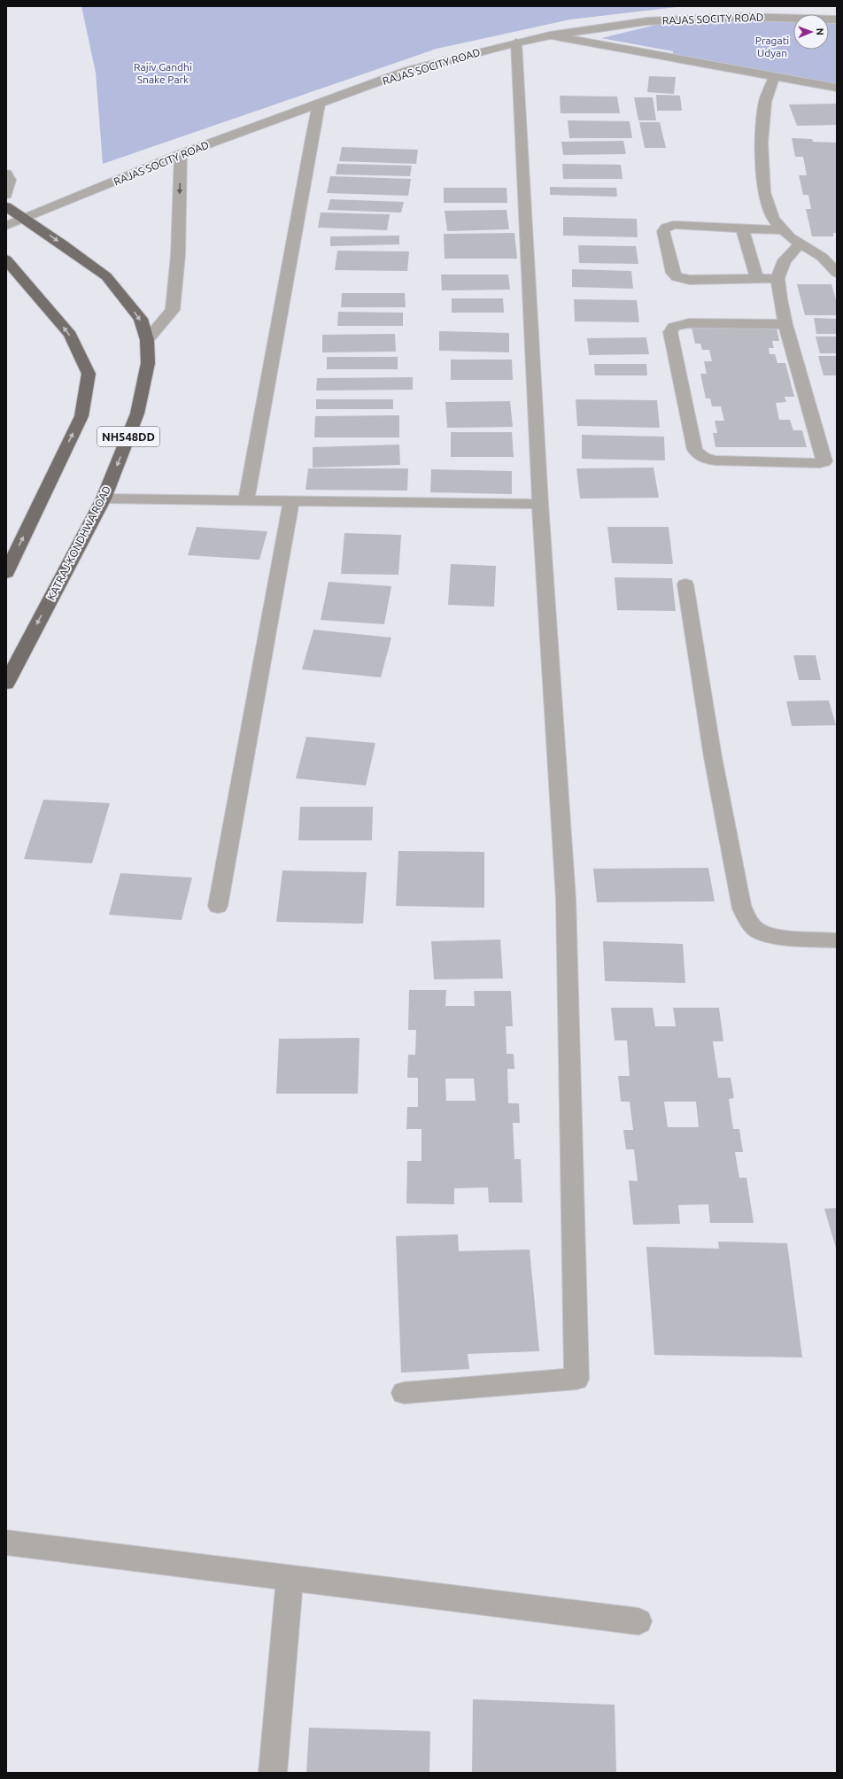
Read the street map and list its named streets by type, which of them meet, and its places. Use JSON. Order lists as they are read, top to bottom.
{
  "streets": {
    "highway": ["NH548DD", "KATRAJ-KONDHWA ROAD"],
    "street": ["RAJAS SOCITY ROAD"]
  },
  "crossings": [
    ["RAJAS SOCITY ROAD", "NH548DD"],
    ["RAJAS SOCITY ROAD", "KATRAJ-KONDHWA ROAD"],
    ["NH548DD", "KATRAJ-KONDHWA ROAD"]
  ],
  "one_way": ["KATRAJ-KONDHWA ROAD"],
  "parks": ["Pragati Udyan", "Rajiv Gandhi Snake Park"],
  "north": "right"
}
